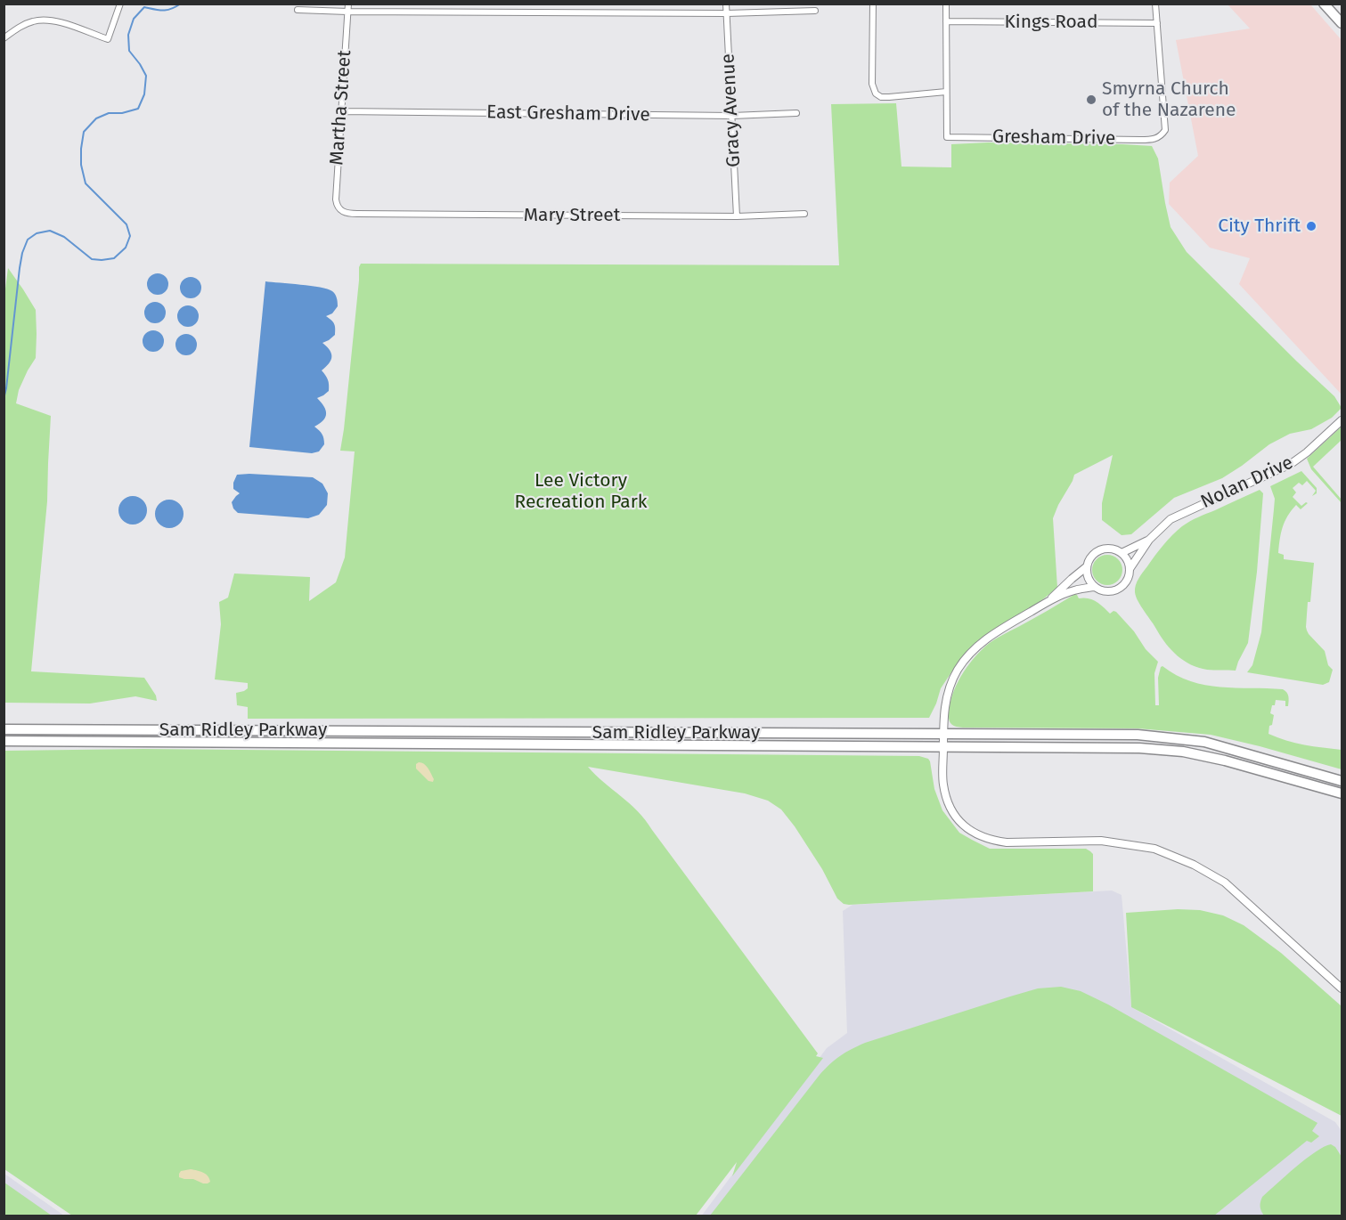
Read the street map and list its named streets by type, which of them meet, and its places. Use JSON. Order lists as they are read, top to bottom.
{
  "streets": {
    "main road": ["Sam Ridley Parkway"],
    "street": [
      "Kings Road",
      "Martha Street",
      "Gracy Avenue",
      "East Gresham Drive",
      "Gresham Drive",
      "Mary Street",
      "Nolan Drive"
    ]
  },
  "crossings": [
    ["Kings Road", "Gresham Drive"],
    ["Martha Street", "East Gresham Drive"],
    ["Martha Street", "Mary Street"],
    ["Gracy Avenue", "East Gresham Drive"],
    ["Gracy Avenue", "Mary Street"]
  ],
  "parks": ["Lee Victory Recreation Park"],
  "places": ["Smyrna Church of the Nazarene", "City Thrift"]
}
